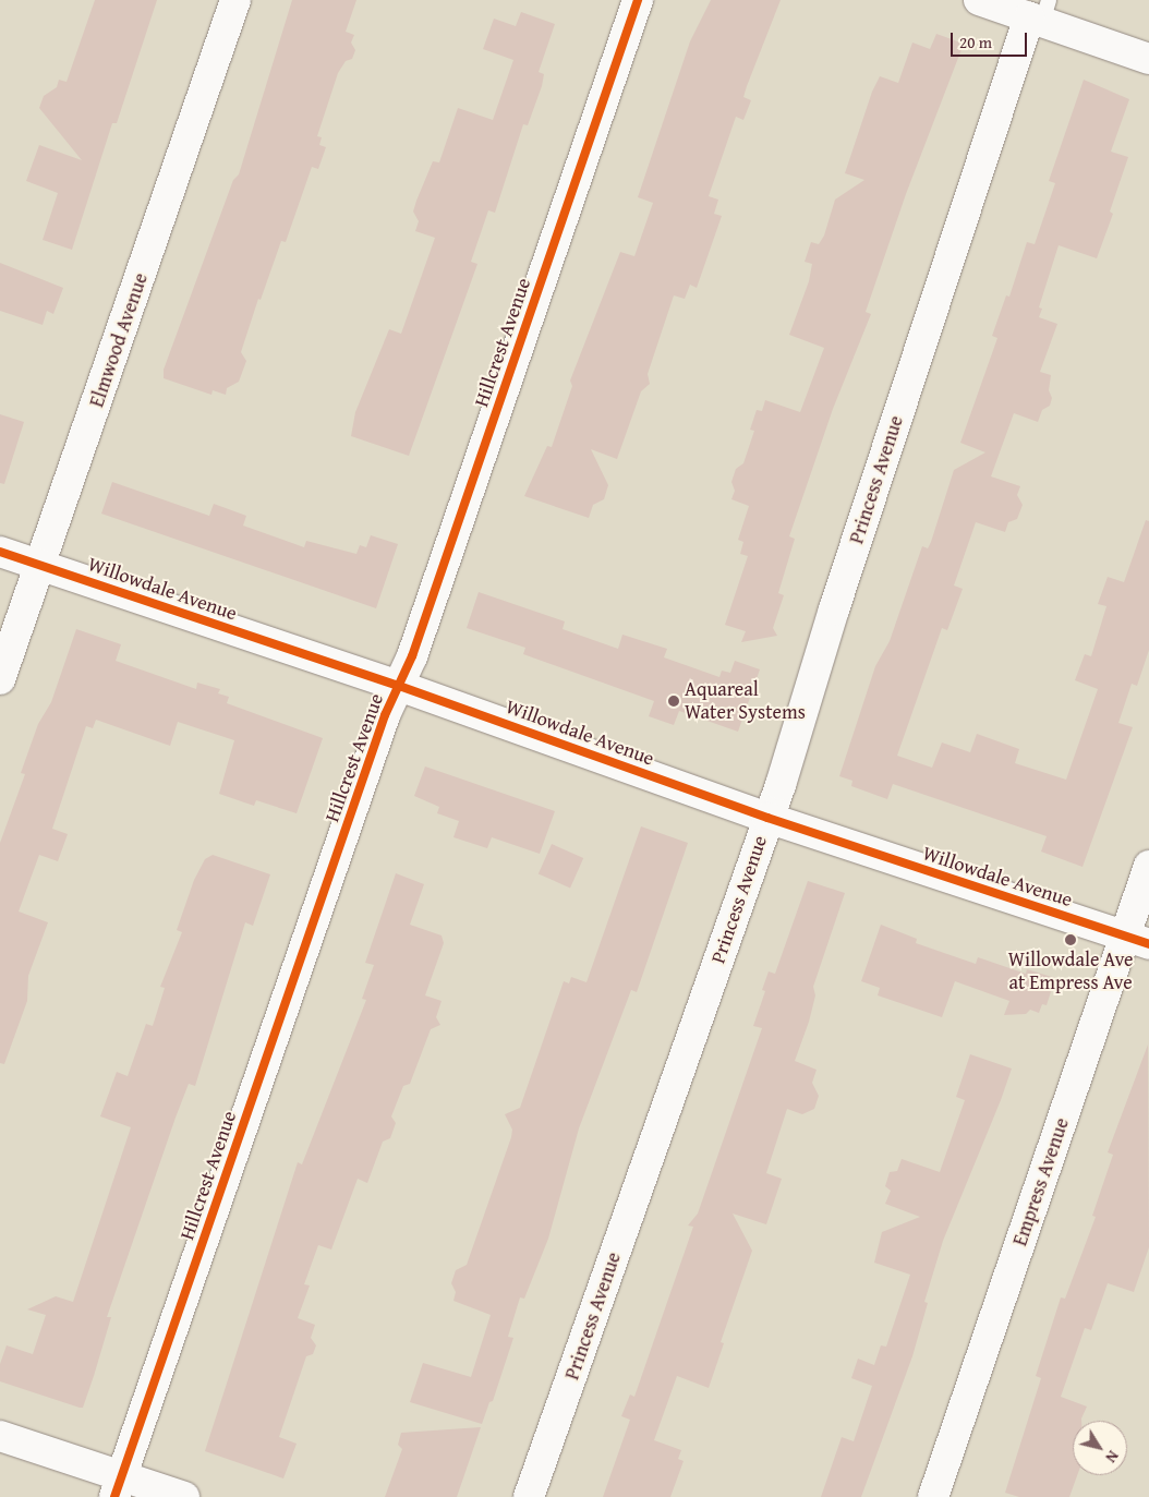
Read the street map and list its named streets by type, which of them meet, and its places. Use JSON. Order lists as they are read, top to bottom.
{
  "streets": {
    "street": [
      "Elmwood Avenue",
      "Hillcrest Avenue",
      "Princess Avenue",
      "Willowdale Avenue",
      "Empress Avenue"
    ]
  },
  "crossings": [
    ["Elmwood Avenue", "Willowdale Avenue"],
    ["Hillcrest Avenue", "Willowdale Avenue"],
    ["Princess Avenue", "Willowdale Avenue"],
    ["Willowdale Avenue", "Empress Avenue"]
  ],
  "places": ["Aquareal Water Systems", "Willowdale Ave at Empress Ave"],
  "scale_bar": "20 m",
  "north": "bottom right"
}
